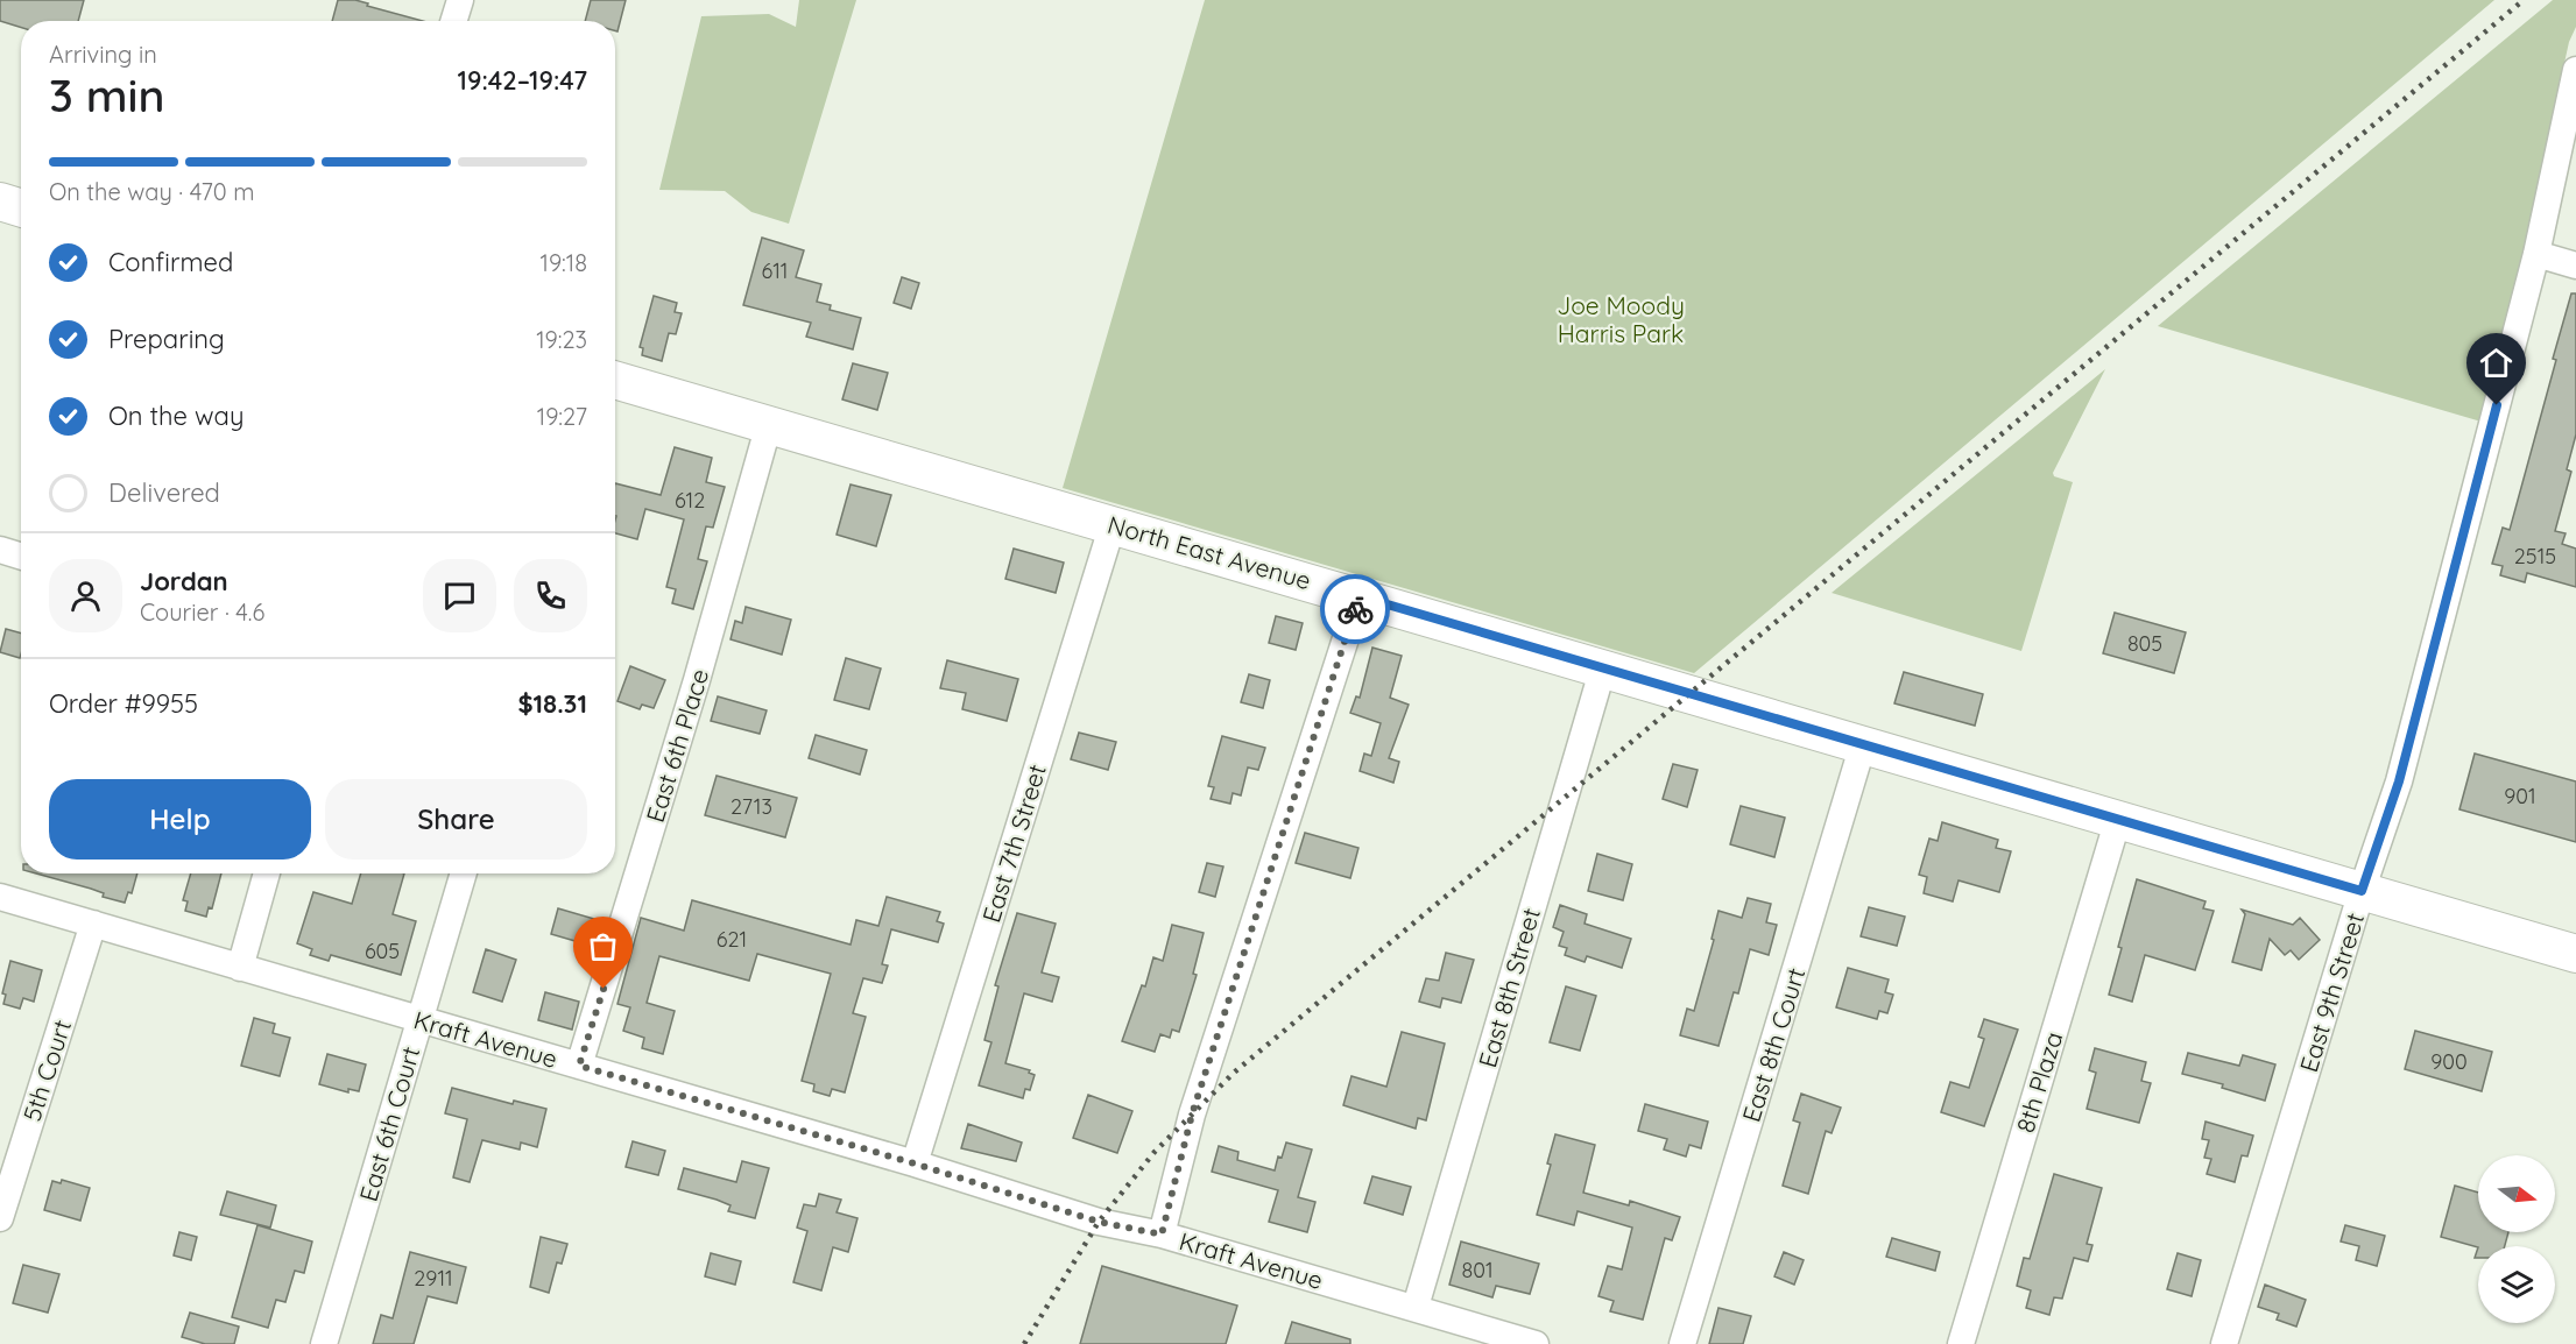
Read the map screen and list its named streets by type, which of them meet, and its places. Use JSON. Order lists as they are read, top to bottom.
{
  "streets": {
    "main road": ["North East Avenue"],
    "street": [
      "East 6th Place",
      "East 7th Street",
      "East 8th Street",
      "East 9th Street",
      "Kraft Avenue",
      "East 8th Court",
      "5th Court",
      "8th Plaza",
      "East 6th Court"
    ]
  },
  "crossings": [
    ["North East Avenue", "East 6th Place"],
    ["North East Avenue", "East 7th Street"],
    ["North East Avenue", "East 8th Street"],
    ["North East Avenue", "East 9th Street"],
    ["North East Avenue", "East 8th Court"],
    ["North East Avenue", "8th Plaza"],
    ["East 6th Place", "Kraft Avenue"],
    ["East 7th Street", "Kraft Avenue"],
    ["East 8th Street", "Kraft Avenue"],
    ["Kraft Avenue", "5th Court"],
    ["Kraft Avenue", "East 6th Court"]
  ],
  "parks": ["Joe Moody Harris Park"],
  "house_numbers": [
    "611",
    "612",
    "2515",
    "805",
    "901",
    "2713",
    "621",
    "605",
    "900",
    "801",
    "2911"
  ],
  "north": "right",
  "page": {
    "heading": ["3 min", "Arriving in", "19:42–19:47"],
    "panel": [
      "Jordan",
      "Courier · 4.6",
      "Order #9955",
      "$18.31"
    ],
    "bar": "On the way · 470 m",
    "list": [
      ["Confirmed", "19:18"],
      ["Preparing", "19:23"],
      ["On the way", "19:27"],
      "Delivered"
    ],
    "buttons": ["Help", "Share"]
  }
}
